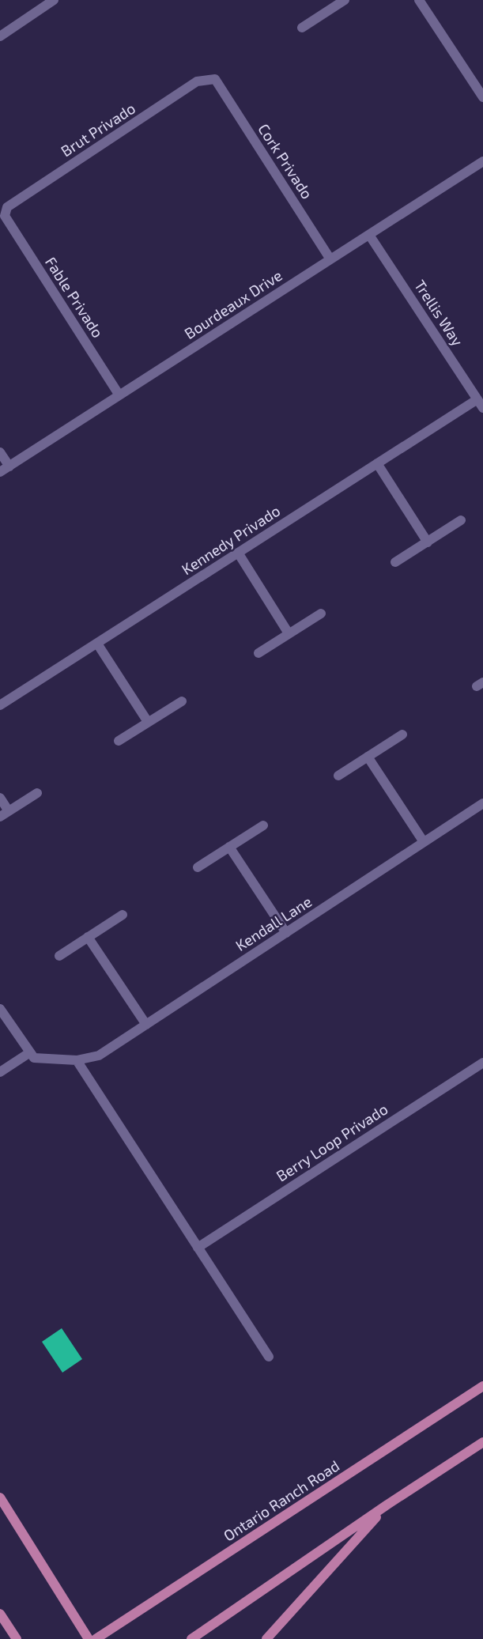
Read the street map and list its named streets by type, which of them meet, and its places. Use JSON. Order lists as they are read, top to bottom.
{
  "streets": {
    "main road": ["Ontario Ranch Road"],
    "street": [
      "Brut Privado",
      "Cork Privado",
      "Fable Privado",
      "Bourdeaux Drive",
      "Trellis Way",
      "Kennedy Privado",
      "Kendall Lane",
      "Berry Loop Privado"
    ]
  },
  "crossings": [
    ["Brut Privado", "Cork Privado"],
    ["Brut Privado", "Fable Privado"],
    ["Cork Privado", "Bourdeaux Drive"],
    ["Fable Privado", "Bourdeaux Drive"],
    ["Bourdeaux Drive", "Trellis Way"],
    ["Trellis Way", "Kennedy Privado"]
  ]
}
